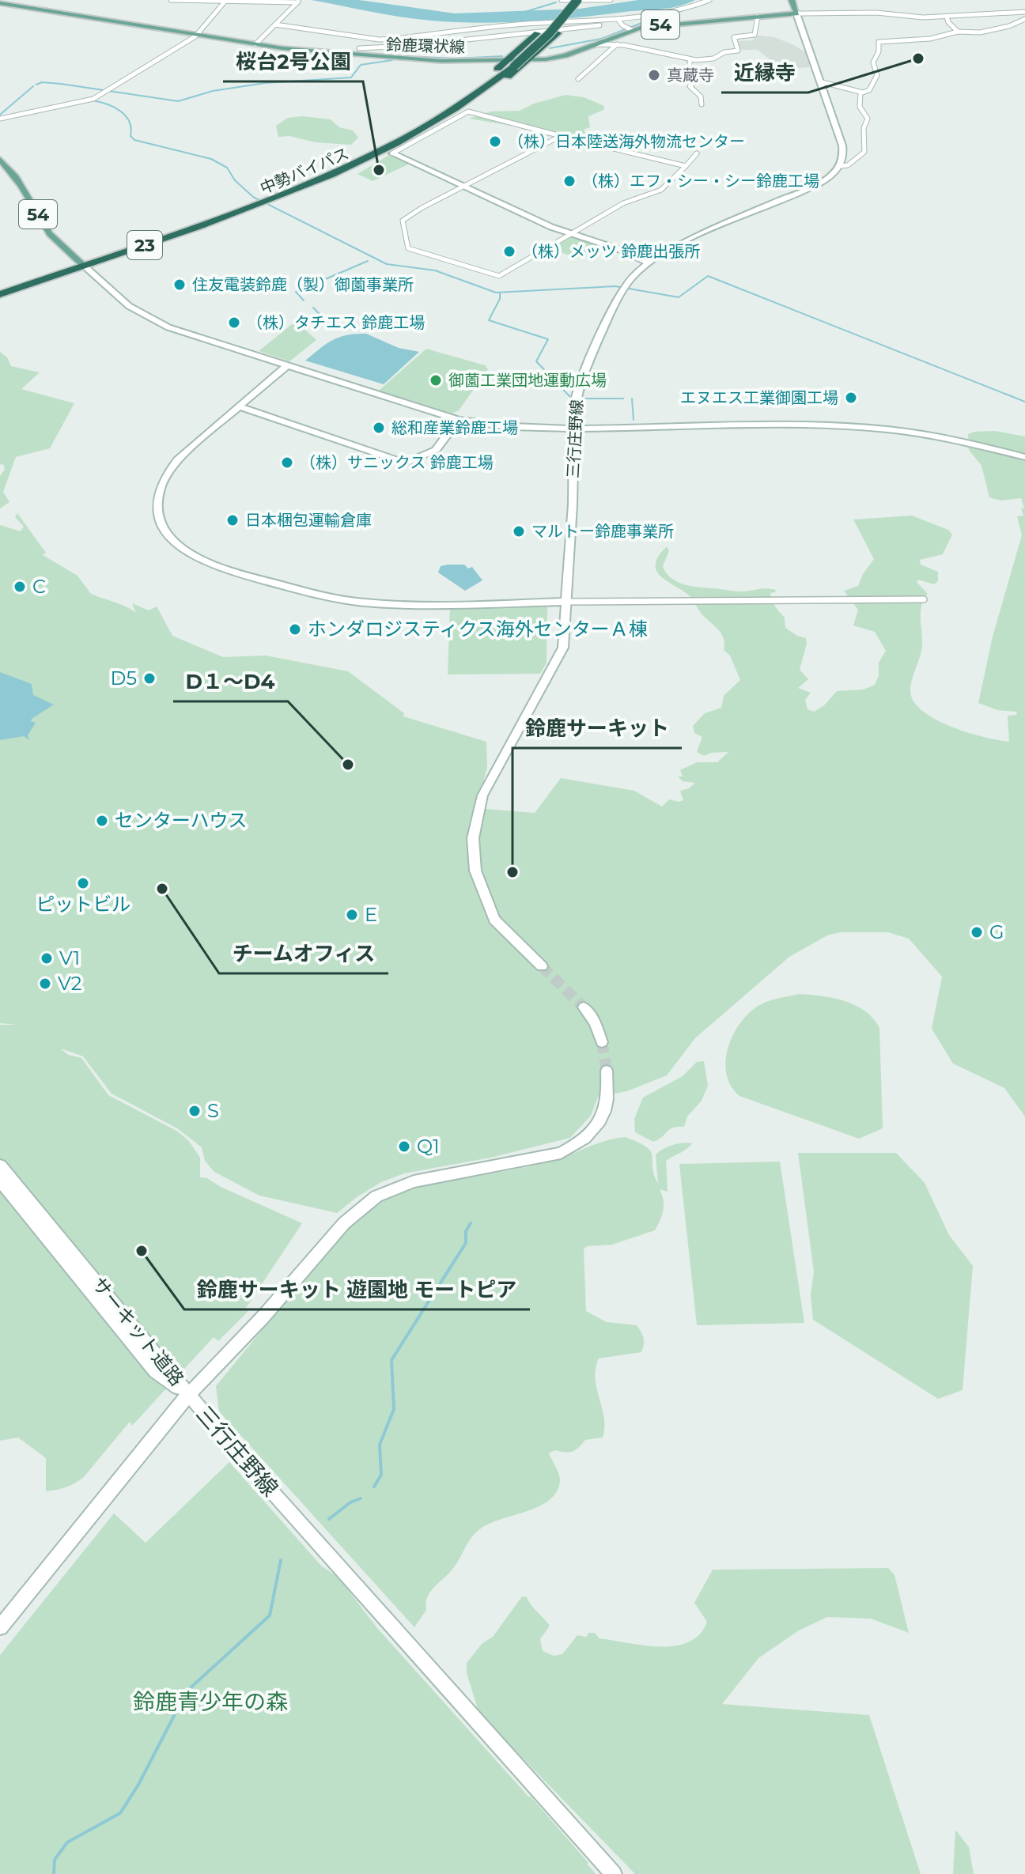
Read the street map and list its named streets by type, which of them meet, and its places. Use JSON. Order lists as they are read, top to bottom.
{
  "streets": {
    "highway": ["中勢バイパス", "23"],
    "main road": ["54", "鈴鹿環状線"],
    "street": ["三行庄野線", "サーキット道路"]
  },
  "crossings": [
    ["54", "中勢バイパス"],
    ["鈴鹿環状線", "23"],
    ["中勢バイパス", "23"],
    ["三行庄野線", "サーキット道路"]
  ],
  "parks": ["鈴鹿青少年の森"],
  "places": [
    "近縁寺",
    "真蔵寺",
    "（株）日本陸送海外物流センター",
    "桜台2号公園",
    "（株）エフ・シー・シー鈴鹿工場",
    "（株）メッツ 鈴鹿出張所",
    "住友電装鈴鹿（製）御薗事業所",
    "（株）タチエス 鈴鹿工場",
    "御薗工業団地運動広場",
    "エヌエス工業御園工場",
    "総和産業鈴鹿工場",
    "（株）サニックス 鈴鹿工場",
    "日本梱包運輸倉庫",
    "マルトー鈴鹿事業所",
    "C",
    "ホンダロジスティクス海外センターＡ棟",
    "D5",
    "D１～D4",
    "センターハウス",
    "鈴鹿サーキット",
    "ピットビル",
    "チームオフィス",
    "E",
    "G",
    "V1",
    "V2",
    "S",
    "Q1",
    "鈴鹿サーキット 遊園地 モートピア"
  ]
}
